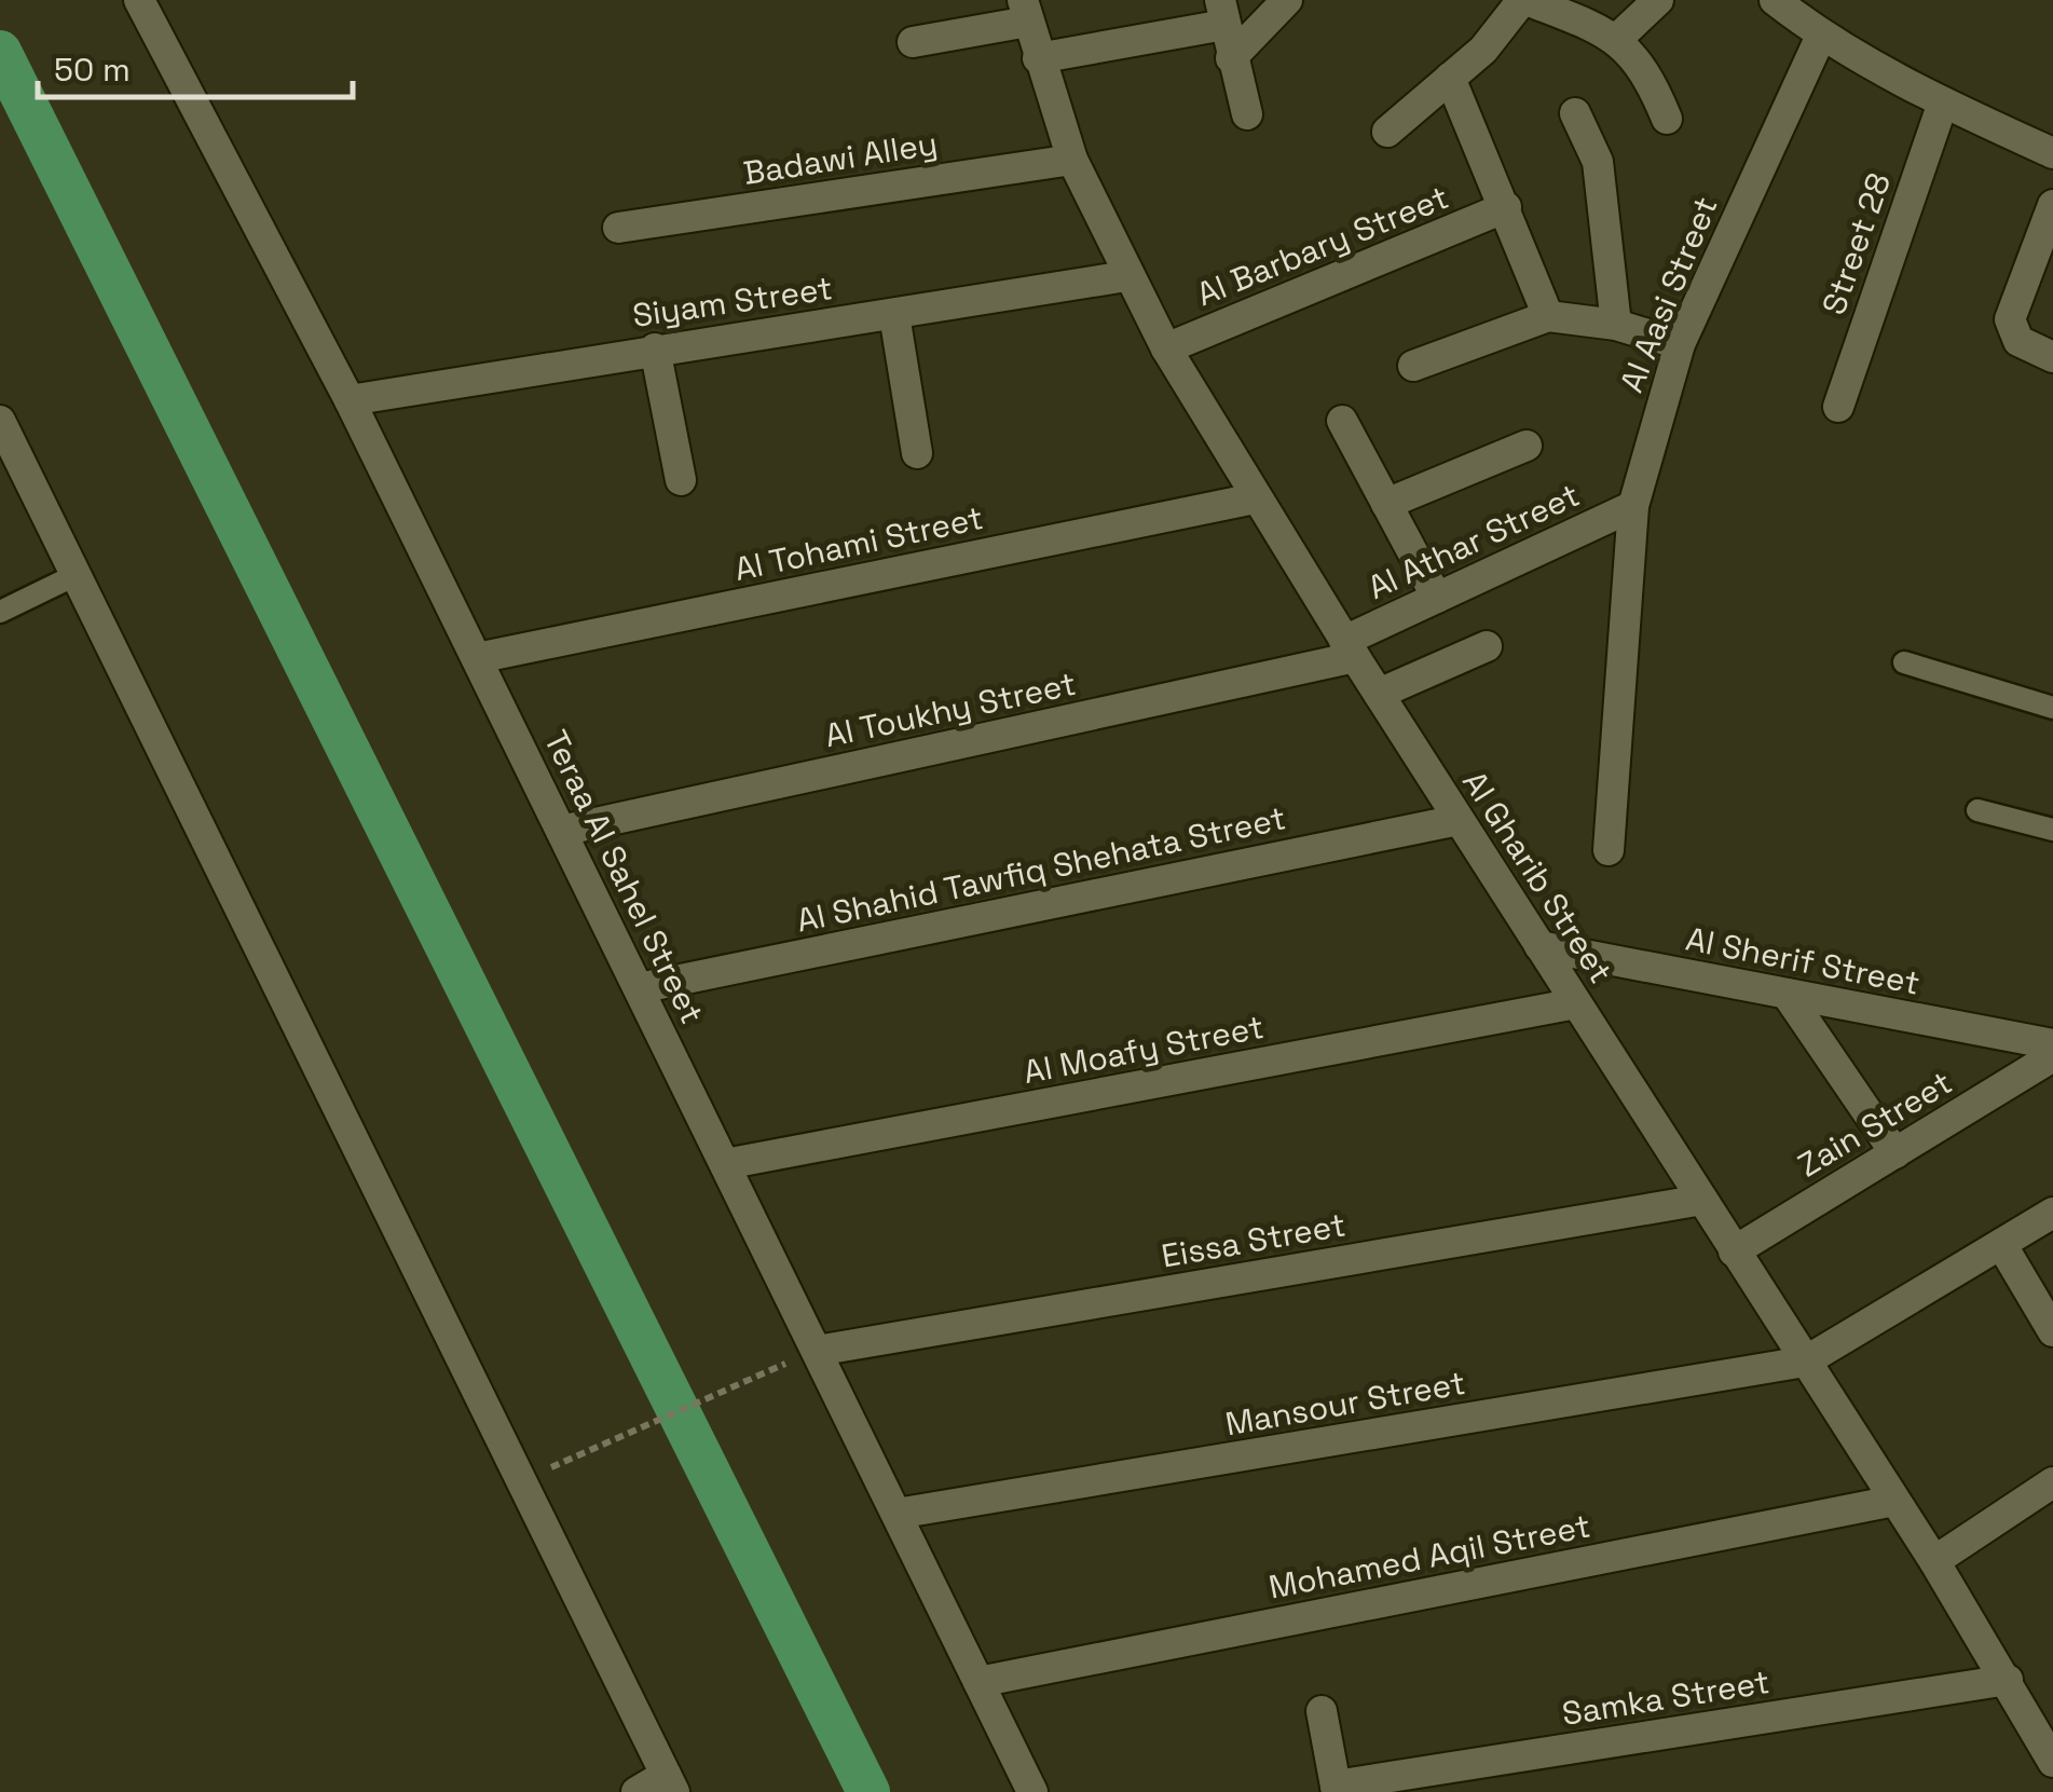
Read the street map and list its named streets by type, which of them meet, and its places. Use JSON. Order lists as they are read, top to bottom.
{
  "streets": {
    "street": [
      "Badawi Alley",
      "Street 28",
      "Al Barbary Street",
      "Al Aasi Street",
      "Siyam Street",
      "Al Athar Street",
      "Al Tohami Street",
      "Al Toukhy Street",
      "Al Shahid Tawfiq Shehata Street",
      "Teraa Al Sahel Street",
      "Al Gharib Street",
      "Al Sherif Street",
      "Al Moafy Street",
      "Zain Street",
      "Eissa Street",
      "Mansour Street",
      "Mohamed Aqil Street",
      "Samka Street"
    ]
  },
  "crossings": [
    ["Badawi Alley", "Al Gharib Street"],
    ["Al Barbary Street", "Al Gharib Street"],
    ["Al Aasi Street", "Al Athar Street"],
    ["Siyam Street", "Teraa Al Sahel Street"],
    ["Siyam Street", "Al Gharib Street"],
    ["Al Athar Street", "Al Toukhy Street"],
    ["Al Athar Street", "Al Gharib Street"],
    ["Al Tohami Street", "Teraa Al Sahel Street"],
    ["Al Tohami Street", "Al Gharib Street"],
    ["Al Toukhy Street", "Teraa Al Sahel Street"],
    ["Al Toukhy Street", "Al Gharib Street"],
    ["Al Shahid Tawfiq Shehata Street", "Teraa Al Sahel Street"],
    ["Al Shahid Tawfiq Shehata Street", "Al Gharib Street"],
    ["Teraa Al Sahel Street", "Al Moafy Street"],
    ["Teraa Al Sahel Street", "Eissa Street"],
    ["Teraa Al Sahel Street", "Mansour Street"],
    ["Teraa Al Sahel Street", "Mohamed Aqil Street"],
    ["Al Gharib Street", "Al Sherif Street"],
    ["Al Gharib Street", "Al Moafy Street"],
    ["Al Gharib Street", "Zain Street"],
    ["Al Gharib Street", "Eissa Street"],
    ["Al Gharib Street", "Mansour Street"],
    ["Al Gharib Street", "Mohamed Aqil Street"],
    ["Al Gharib Street", "Samka Street"]
  ],
  "scale_bar": "50 m"
}
